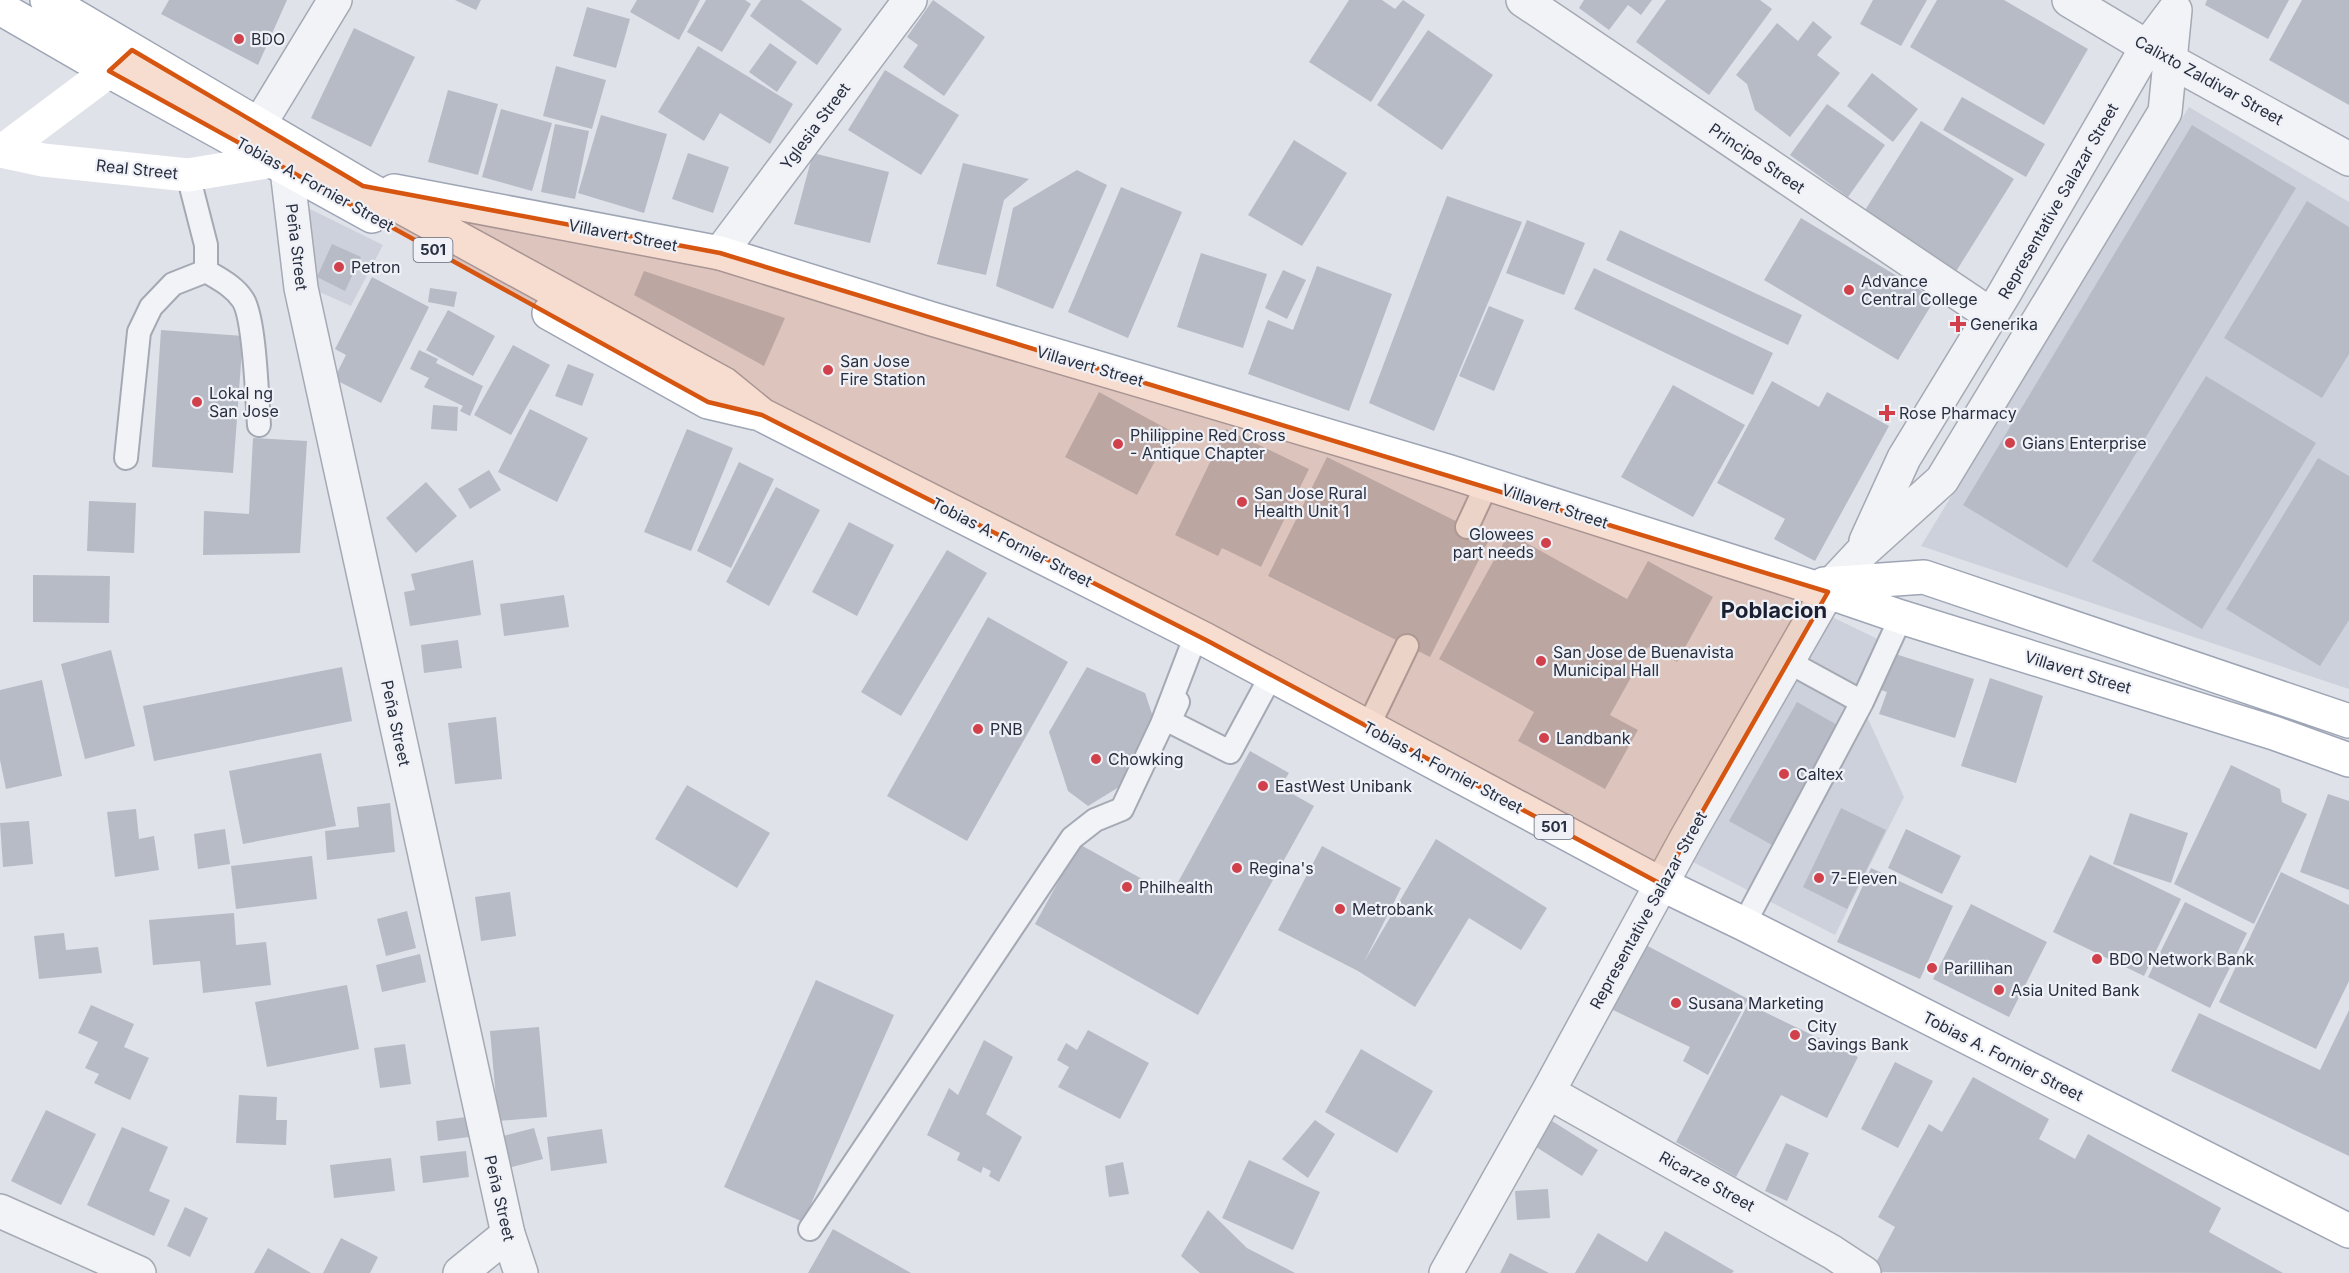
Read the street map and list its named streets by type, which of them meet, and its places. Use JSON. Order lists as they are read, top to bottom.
{
  "streets": {
    "main road": [
      "Real Street",
      "Tobias A. Fornier Street",
      "Villavert Street",
      "501"
    ],
    "street": [
      "Calixto Zaldivar Street",
      "Yglesia Street",
      "Principe Street",
      "Representative Salazar Street",
      "Peña Street",
      "Ricarze Street"
    ]
  },
  "crossings": [
    ["Calixto Zaldivar Street", "Representative Salazar Street"],
    ["Yglesia Street", "Villavert Street"],
    ["Principe Street", "Representative Salazar Street"],
    ["Real Street", "Tobias A. Fornier Street"],
    ["Real Street", "Peña Street"],
    ["Tobias A. Fornier Street", "Representative Salazar Street"],
    ["Tobias A. Fornier Street", "Villavert Street"],
    ["Tobias A. Fornier Street", "Peña Street"],
    ["Representative Salazar Street", "Villavert Street"],
    ["Representative Salazar Street", "Ricarze Street"]
  ],
  "districts": ["Poblacion"],
  "places": {
    "other": [
      "BDO",
      "Petron",
      "Advance Central College",
      "San Jose Fire Station",
      "Lokal ng San Jose",
      "Gians Enterprise",
      "Philippine Red Cross - Antique Chapter",
      "San Jose Rural Health Unit 1",
      "Glowees part needs",
      "San Jose de Buenavista Municipal Hall",
      "PNB",
      "Landbank",
      "Chowking",
      "Caltex",
      "EastWest Unibank",
      "Regina's",
      "7-Eleven",
      "Philhealth",
      "Metrobank",
      "BDO Network Bank",
      "Parillihan",
      "Asia United Bank",
      "Susana Marketing",
      "City Savings Bank"
    ],
    "health": ["Generika", "Rose Pharmacy"]
  }
}
